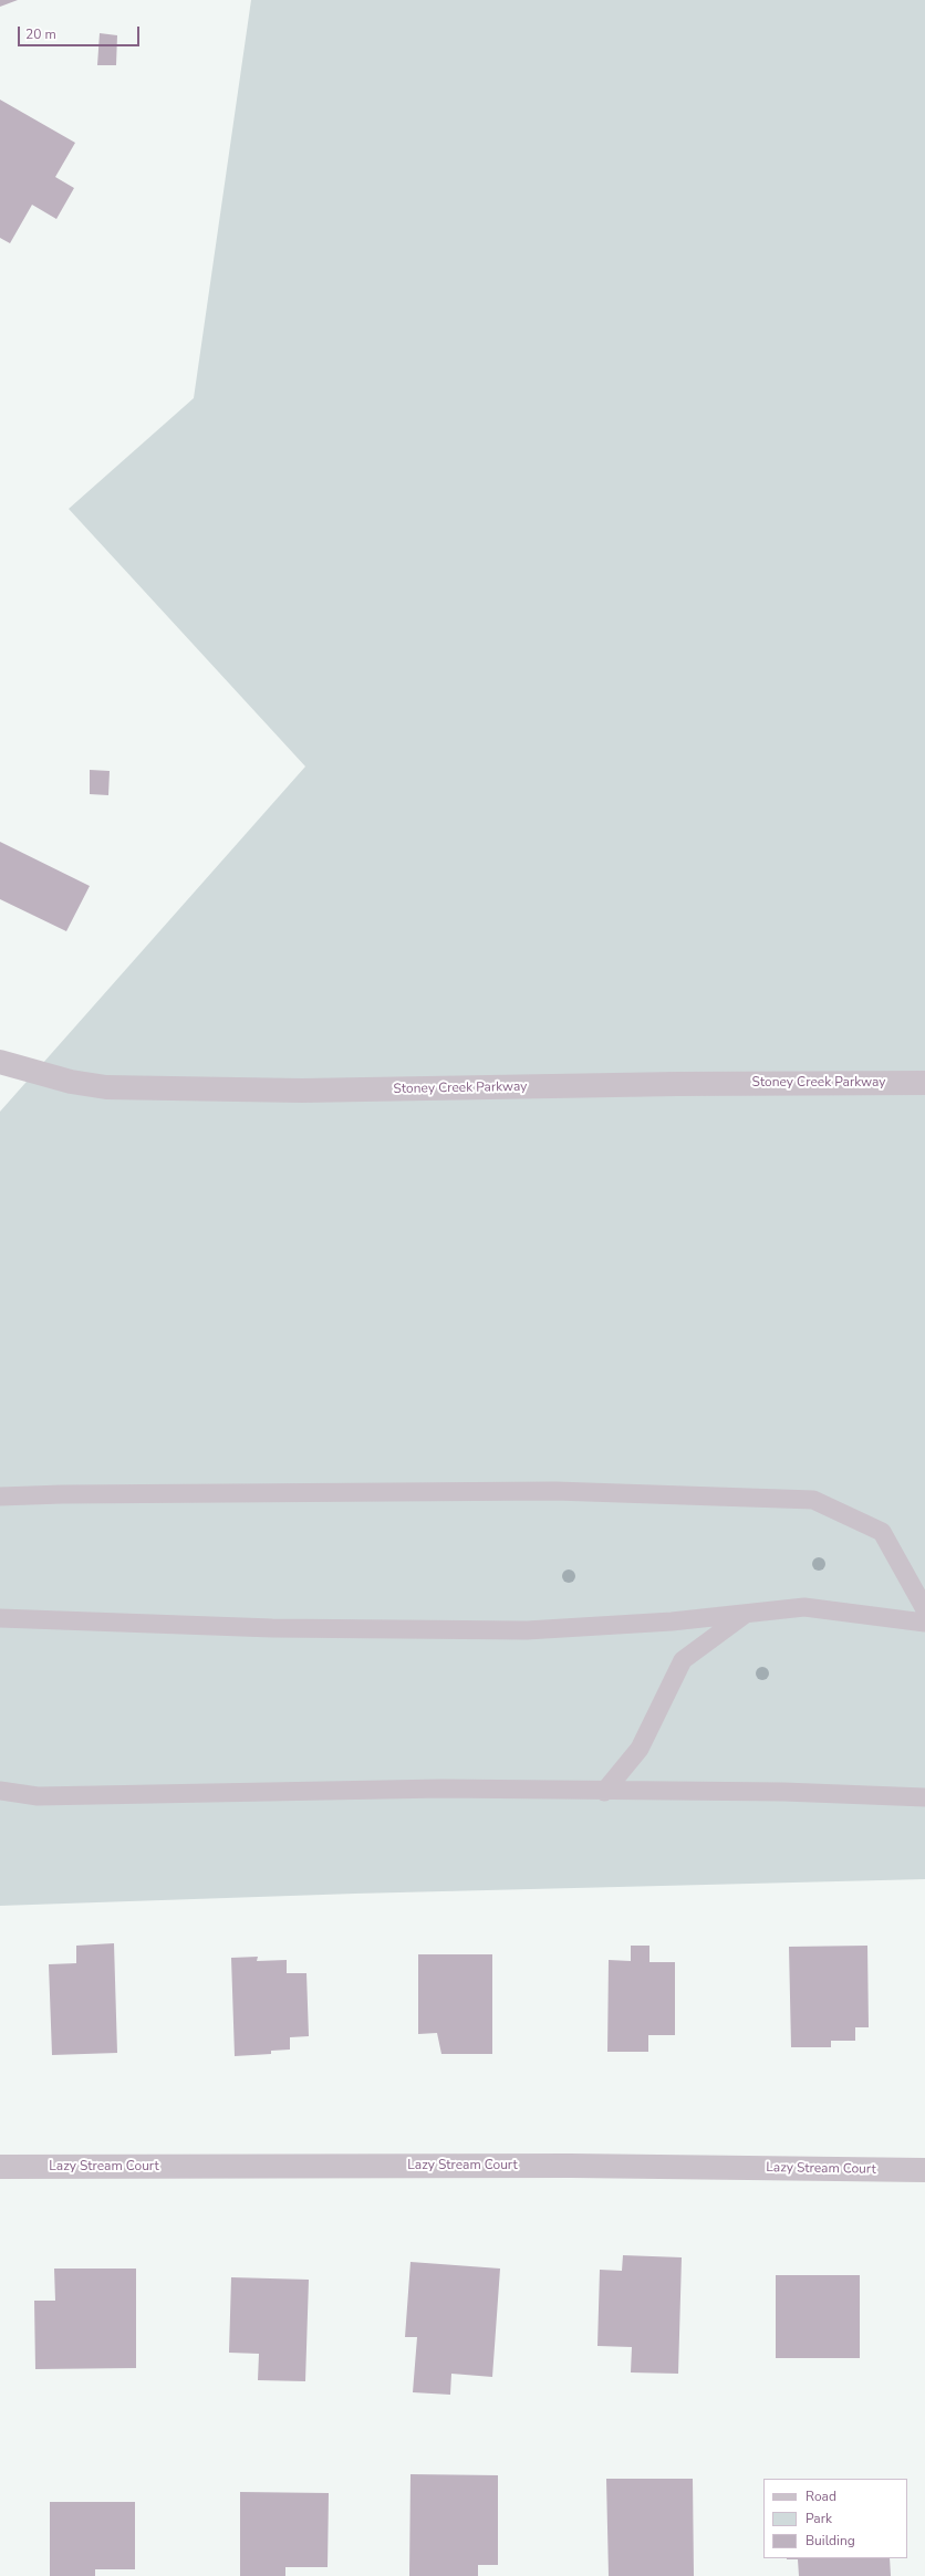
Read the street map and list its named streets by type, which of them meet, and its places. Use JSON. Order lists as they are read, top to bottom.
{
  "streets": {
    "street": ["Stoney Creek Parkway", "Lazy Stream Court"]
  },
  "legend": ["Road", "Park", "Building"],
  "scale_bar": "20 m"
}
